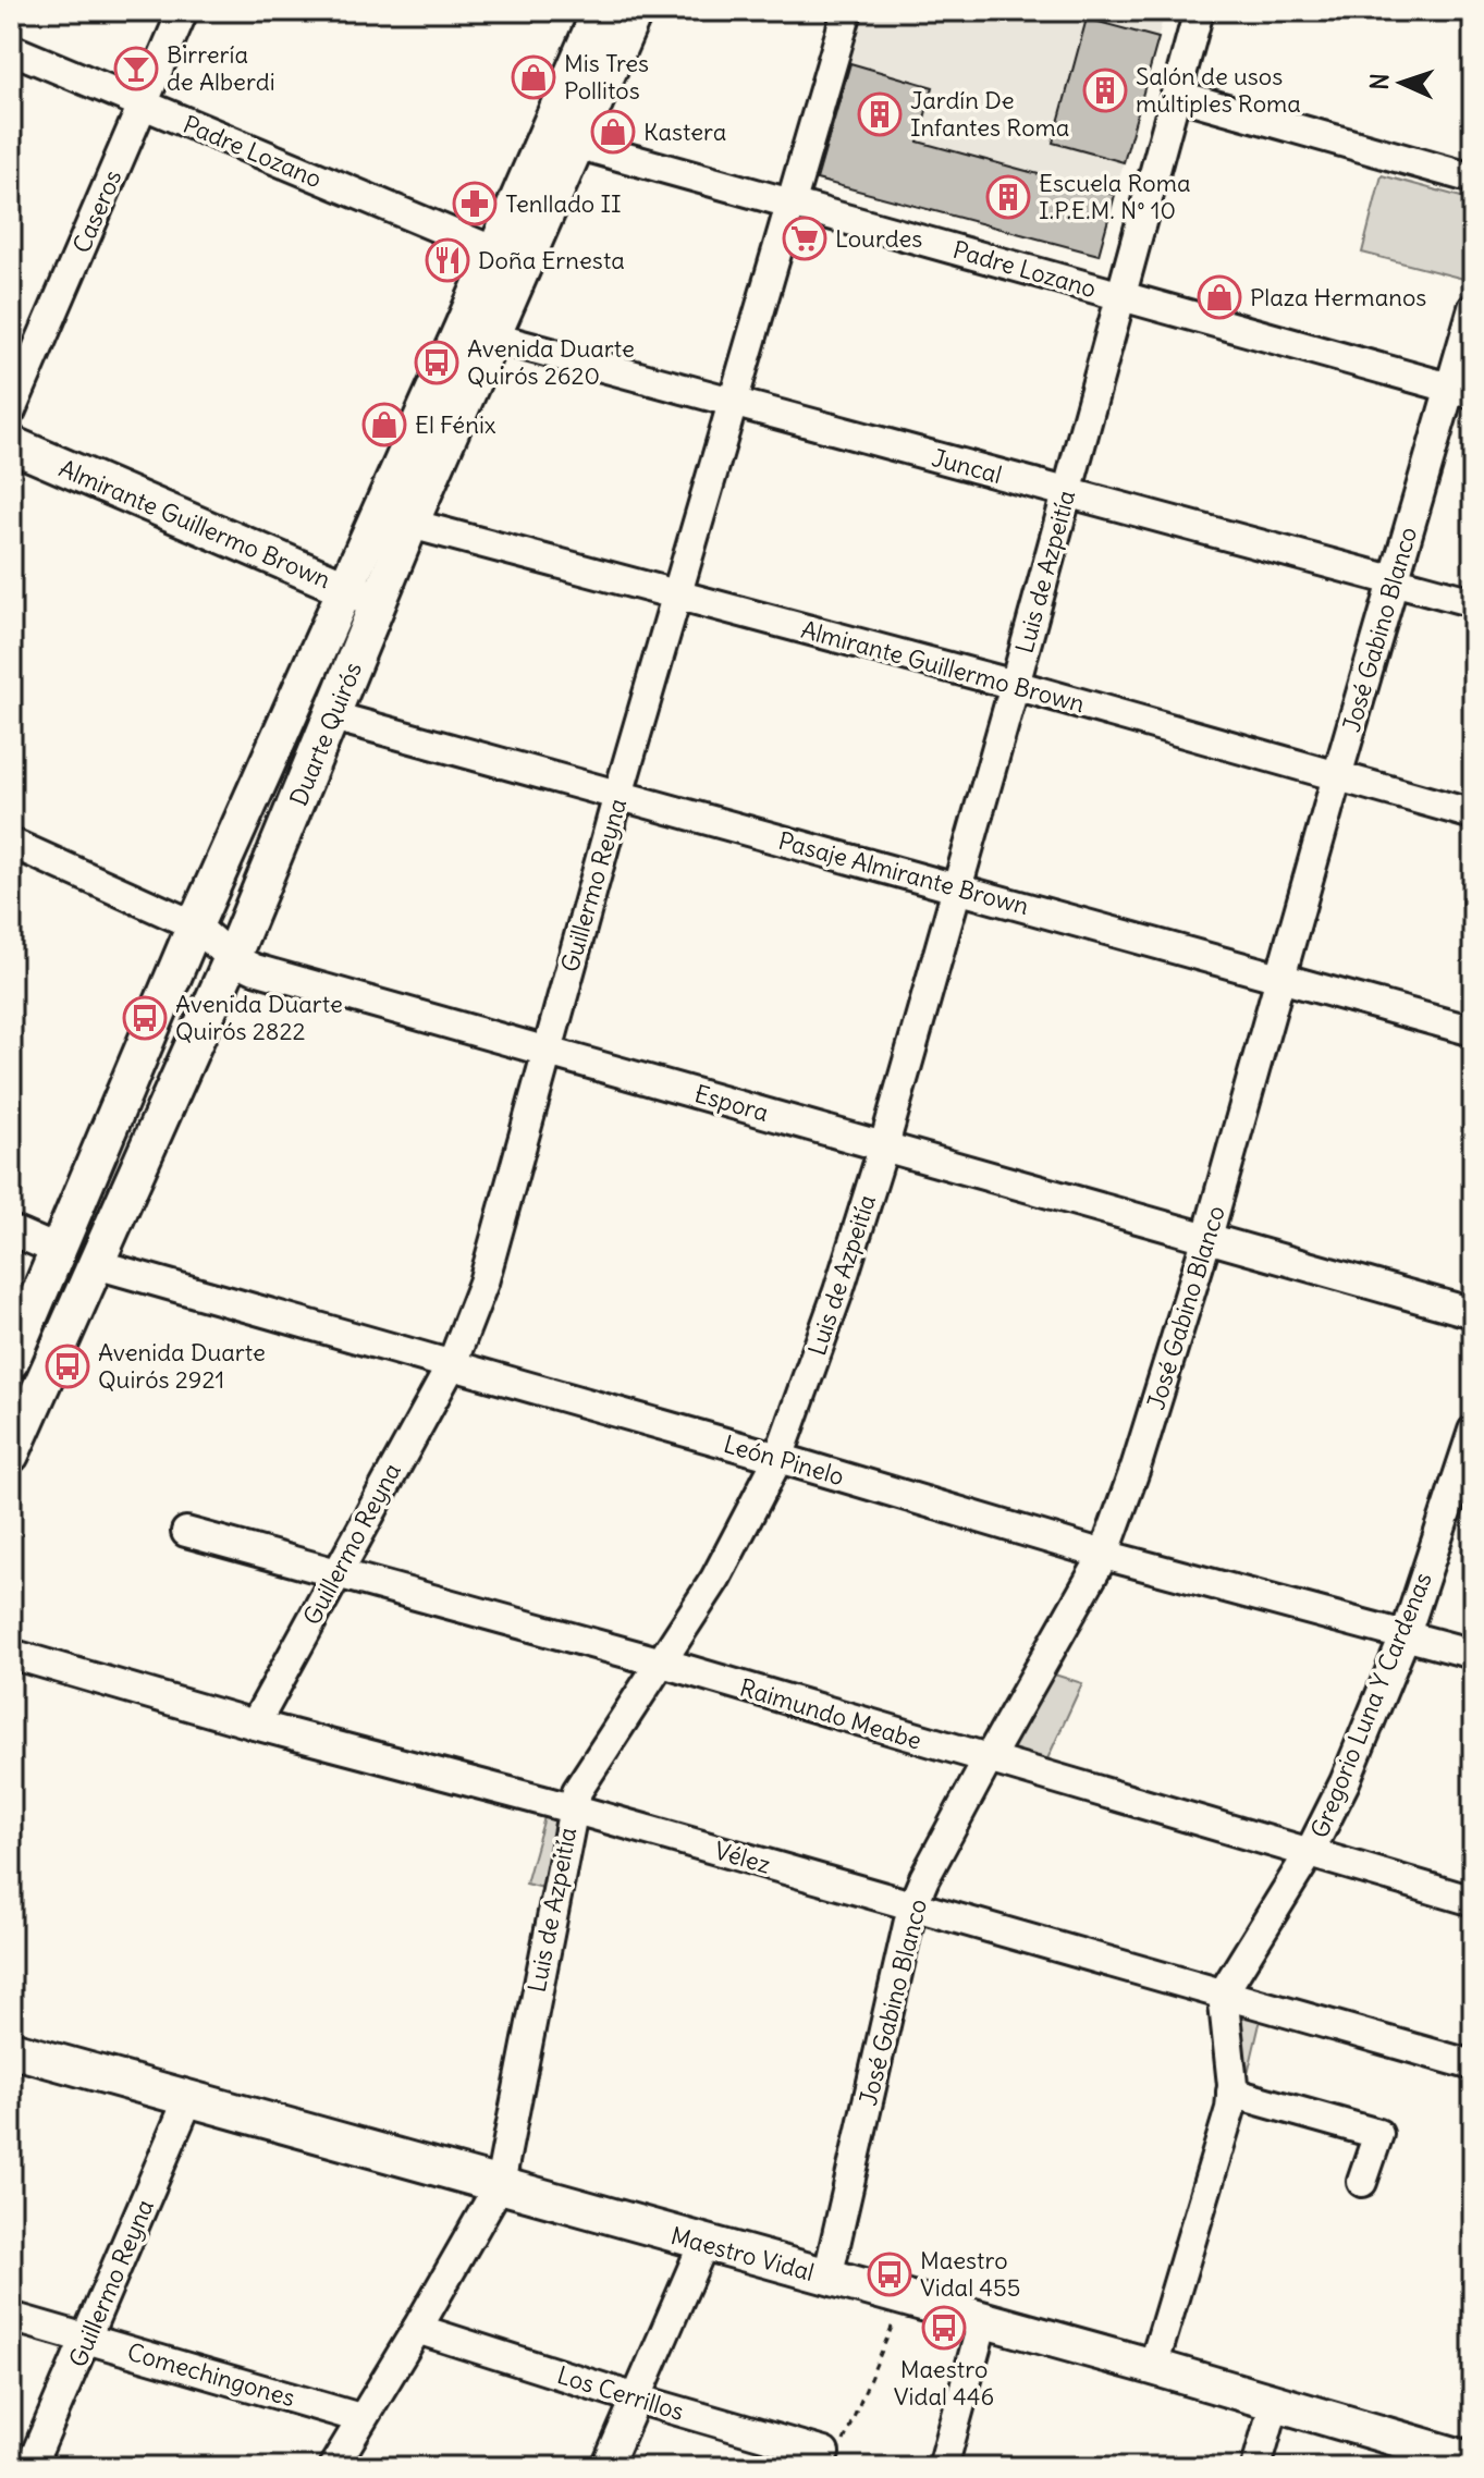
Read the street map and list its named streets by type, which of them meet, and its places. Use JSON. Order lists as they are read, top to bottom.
{
  "streets": {
    "main road": ["Almirante Guillermo Brown", "Duarte Quirós", "Maestro Vidal"],
    "street": [
      "Padre Lozano",
      "Caseros",
      "Juncal",
      "Luis de Azpeitía",
      "José Gabino Blanco",
      "Pasaje Almirante Brown",
      "Guillermo Reyna",
      "Espora",
      "León Pinelo",
      "Gregorio Luna Y Cardenas",
      "Raimundo Meabe",
      "Vélez",
      "Comechingones",
      "Los Cerrillos"
    ]
  },
  "crossings": [
    ["Padre Lozano", "Caseros"],
    ["Padre Lozano", "Luis de Azpeitía"],
    ["Padre Lozano", "José Gabino Blanco"],
    ["Padre Lozano", "Duarte Quirós"],
    ["Padre Lozano", "Guillermo Reyna"],
    ["Juncal", "Luis de Azpeitía"],
    ["Juncal", "José Gabino Blanco"],
    ["Juncal", "Duarte Quirós"],
    ["Juncal", "Guillermo Reyna"],
    ["Almirante Guillermo Brown", "Luis de Azpeitía"],
    ["Almirante Guillermo Brown", "José Gabino Blanco"],
    ["Almirante Guillermo Brown", "Duarte Quirós"],
    ["Almirante Guillermo Brown", "Guillermo Reyna"],
    ["Luis de Azpeitía", "Pasaje Almirante Brown"],
    ["Luis de Azpeitía", "Espora"],
    ["Luis de Azpeitía", "León Pinelo"],
    ["Luis de Azpeitía", "Raimundo Meabe"],
    ["Luis de Azpeitía", "Vélez"],
    ["Luis de Azpeitía", "Maestro Vidal"],
    ["Luis de Azpeitía", "Comechingones"],
    ["Luis de Azpeitía", "Los Cerrillos"],
    ["José Gabino Blanco", "Pasaje Almirante Brown"],
    ["José Gabino Blanco", "Espora"],
    ["José Gabino Blanco", "León Pinelo"],
    ["José Gabino Blanco", "Raimundo Meabe"],
    ["José Gabino Blanco", "Vélez"],
    ["José Gabino Blanco", "Maestro Vidal"],
    ["Duarte Quirós", "Pasaje Almirante Brown"],
    ["Duarte Quirós", "Espora"],
    ["Duarte Quirós", "León Pinelo"],
    ["Pasaje Almirante Brown", "Guillermo Reyna"],
    ["Guillermo Reyna", "Espora"],
    ["Guillermo Reyna", "León Pinelo"],
    ["Guillermo Reyna", "Raimundo Meabe"],
    ["Guillermo Reyna", "Vélez"],
    ["Guillermo Reyna", "Maestro Vidal"],
    ["Guillermo Reyna", "Comechingones"],
    ["León Pinelo", "Gregorio Luna Y Cardenas"],
    ["Gregorio Luna Y Cardenas", "Raimundo Meabe"],
    ["Gregorio Luna Y Cardenas", "Vélez"]
  ],
  "places": {
    "bar": ["Birrería de Alberdi"],
    "shop": [
      "Mis Tres Pollitos",
      "Kastera",
      "Plaza Hermanos",
      "El Fénix"
    ],
    "building": ["Salón de usos múltiples Roma", "Jardín De Infantes Roma", "Escuela Roma I.P.E.M. N° 10"],
    "pharmacy": ["Tenllado II"],
    "supermarket": ["Lourdes"],
    "restaurant": ["Doña Ernesta"],
    "bus stop": [
      "Avenida Duarte Quirós 2620",
      "Avenida Duarte Quirós 2822",
      "Avenida Duarte Quirós 2921",
      "Maestro Vidal 455",
      "Maestro Vidal 446"
    ]
  },
  "north": "left"
}
